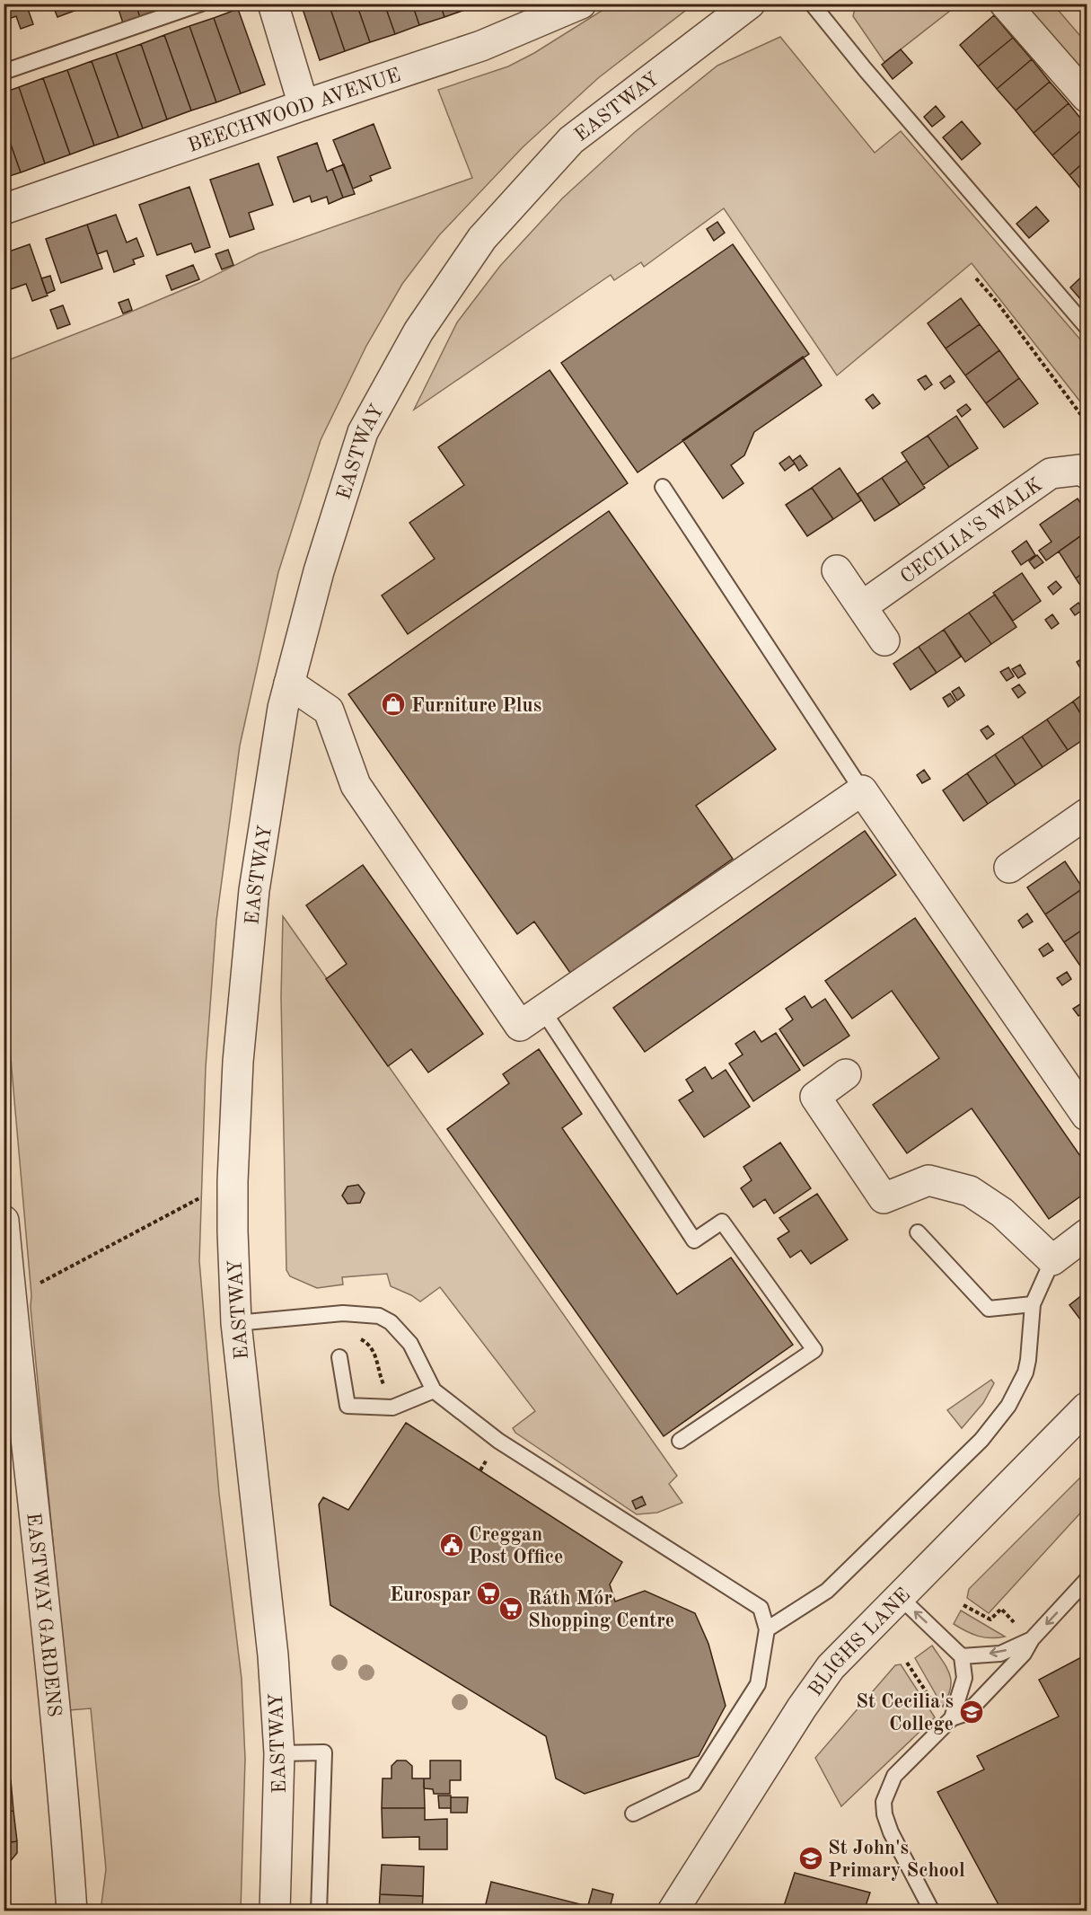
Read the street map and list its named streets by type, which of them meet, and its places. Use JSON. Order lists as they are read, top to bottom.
{
  "streets": {
    "street": [
      "EASTWAY",
      "BEECHWOOD AVENUE",
      "CECILIA'S WALK",
      "EASTWAY GARDENS",
      "BLIGHS LANE"
    ]
  },
  "places": {
    "shop": ["Furniture Plus"],
    "public building": ["Creggan Post Office"],
    "supermarket": ["Eurospar", "Ráth Mór Shopping Centre"],
    "school or university": ["St Cecilia's College", "St John's Primary School"]
  }
}
